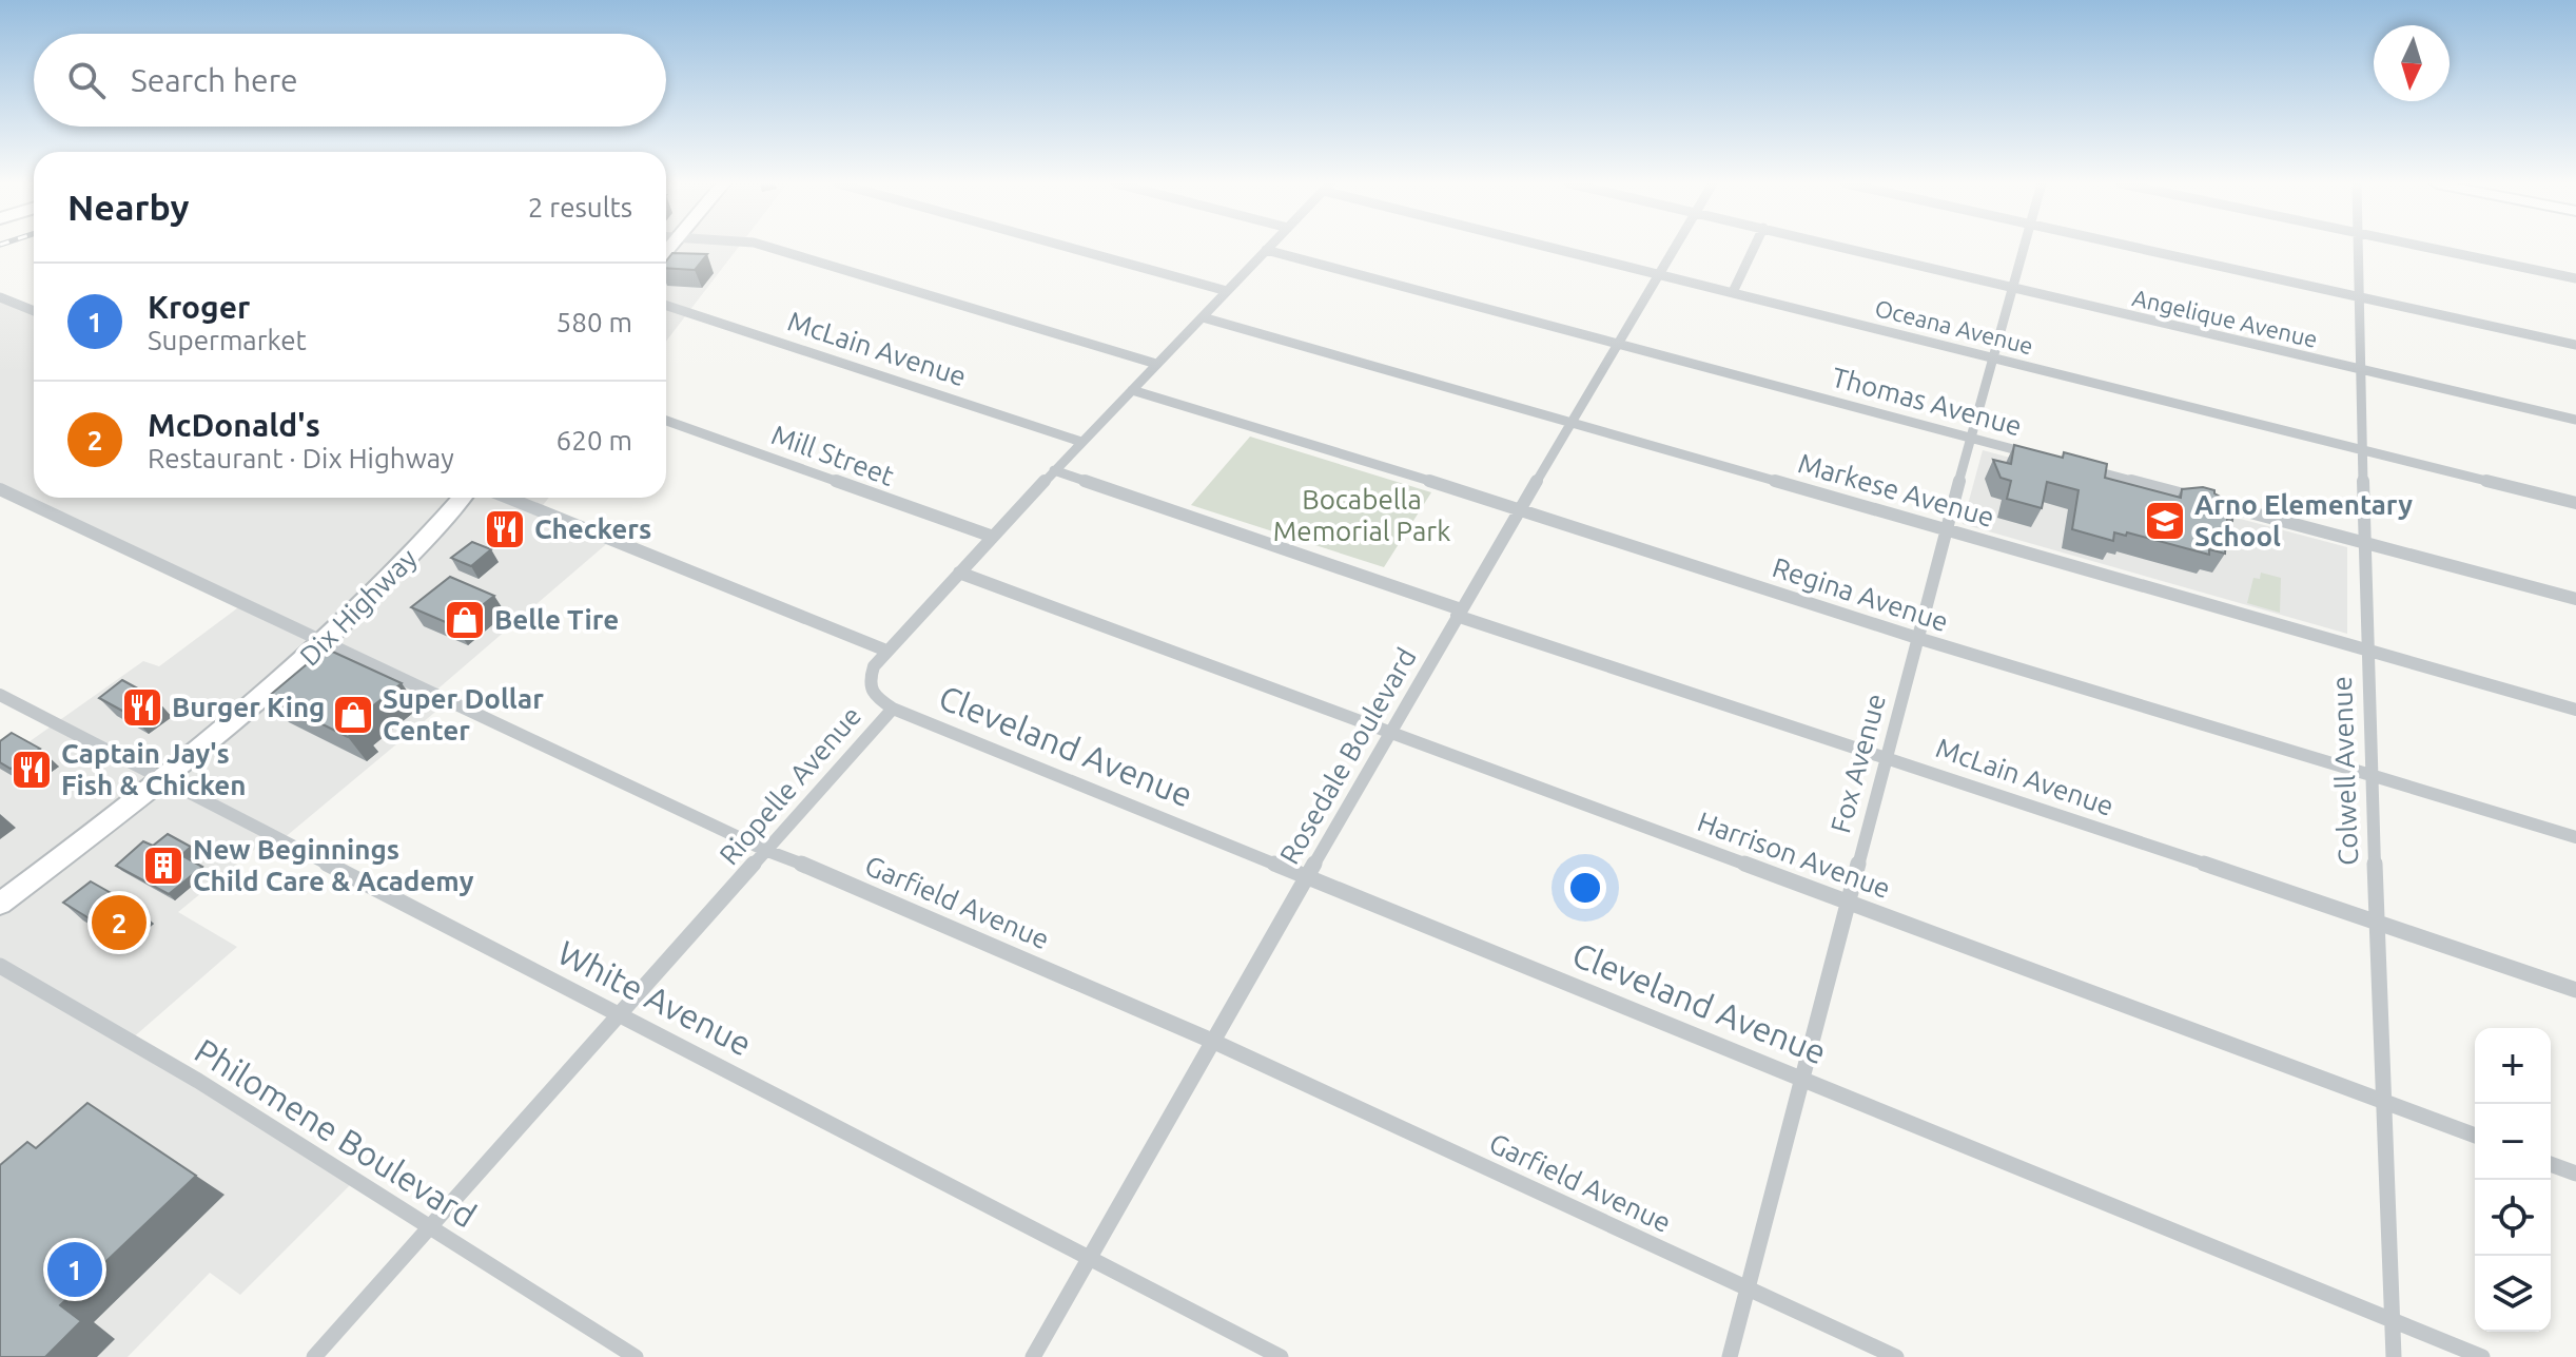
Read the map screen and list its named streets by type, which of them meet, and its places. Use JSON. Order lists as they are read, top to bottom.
{
  "streets": {
    "main road": ["Dix Highway"],
    "street": [
      "Angelique Avenue",
      "Oceana Avenue",
      "McLain Avenue",
      "Thomas Avenue",
      "Mill Street",
      "Markese Avenue",
      "Regina Avenue",
      "Cleveland Avenue",
      "Rosedale Boulevard",
      "Fox Avenue",
      "Colwell Avenue",
      "Riopelle Avenue",
      "Harrison Avenue",
      "Garfield Avenue",
      "White Avenue",
      "Philomene Boulevard"
    ]
  },
  "crossings": [
    ["Angelique Avenue", "Fox Avenue"],
    ["Angelique Avenue", "Colwell Avenue"],
    ["Oceana Avenue", "Rosedale Boulevard"],
    ["Oceana Avenue", "Fox Avenue"],
    ["Oceana Avenue", "Colwell Avenue"],
    ["McLain Avenue", "Rosedale Boulevard"],
    ["McLain Avenue", "Fox Avenue"],
    ["McLain Avenue", "Colwell Avenue"],
    ["McLain Avenue", "Riopelle Avenue"],
    ["Thomas Avenue", "Rosedale Boulevard"],
    ["Thomas Avenue", "Fox Avenue"],
    ["Thomas Avenue", "Riopelle Avenue"],
    ["Mill Street", "Riopelle Avenue"],
    ["Markese Avenue", "Rosedale Boulevard"],
    ["Markese Avenue", "Fox Avenue"],
    ["Markese Avenue", "Colwell Avenue"],
    ["Markese Avenue", "Riopelle Avenue"],
    ["Regina Avenue", "Rosedale Boulevard"],
    ["Regina Avenue", "Fox Avenue"],
    ["Regina Avenue", "Colwell Avenue"],
    ["Regina Avenue", "Riopelle Avenue"],
    ["Dix Highway", "Garfield Avenue"],
    ["Dix Highway", "White Avenue"],
    ["Cleveland Avenue", "Rosedale Boulevard"],
    ["Cleveland Avenue", "Fox Avenue"],
    ["Cleveland Avenue", "Colwell Avenue"],
    ["Cleveland Avenue", "Riopelle Avenue"],
    ["Rosedale Boulevard", "Harrison Avenue"],
    ["Rosedale Boulevard", "Garfield Avenue"],
    ["Rosedale Boulevard", "White Avenue"],
    ["Fox Avenue", "Harrison Avenue"],
    ["Fox Avenue", "Garfield Avenue"],
    ["Colwell Avenue", "Harrison Avenue"],
    ["Riopelle Avenue", "Harrison Avenue"],
    ["Riopelle Avenue", "Garfield Avenue"],
    ["Riopelle Avenue", "White Avenue"],
    ["Riopelle Avenue", "Philomene Boulevard"]
  ],
  "parks": ["Bocabella Memorial Park"],
  "places": {
    "school or university": ["Arno Elementary School"],
    "restaurant": ["Checkers", "Burger King", "Captain Jay's Fish & Chicken"],
    "shop": ["Belle Tire", "Super Dollar Center"],
    "building": ["New Beginnings Child Care & Academy"]
  },
  "north": "bottom",
  "page": {
    "search": "Search here",
    "heading": ["Nearby", "2 results"],
    "list": [
      {
        "mark": "1",
        "name": "Kroger",
        "note": "Supermarket",
        "value": "580 m"
      },
      {
        "mark": "2",
        "name": "McDonald's",
        "note": "Restaurant · Dix Highway",
        "value": "620 m"
      }
    ],
    "pins": ["2", "1"],
    "map_buttons": ["+", "−"]
  }
}
